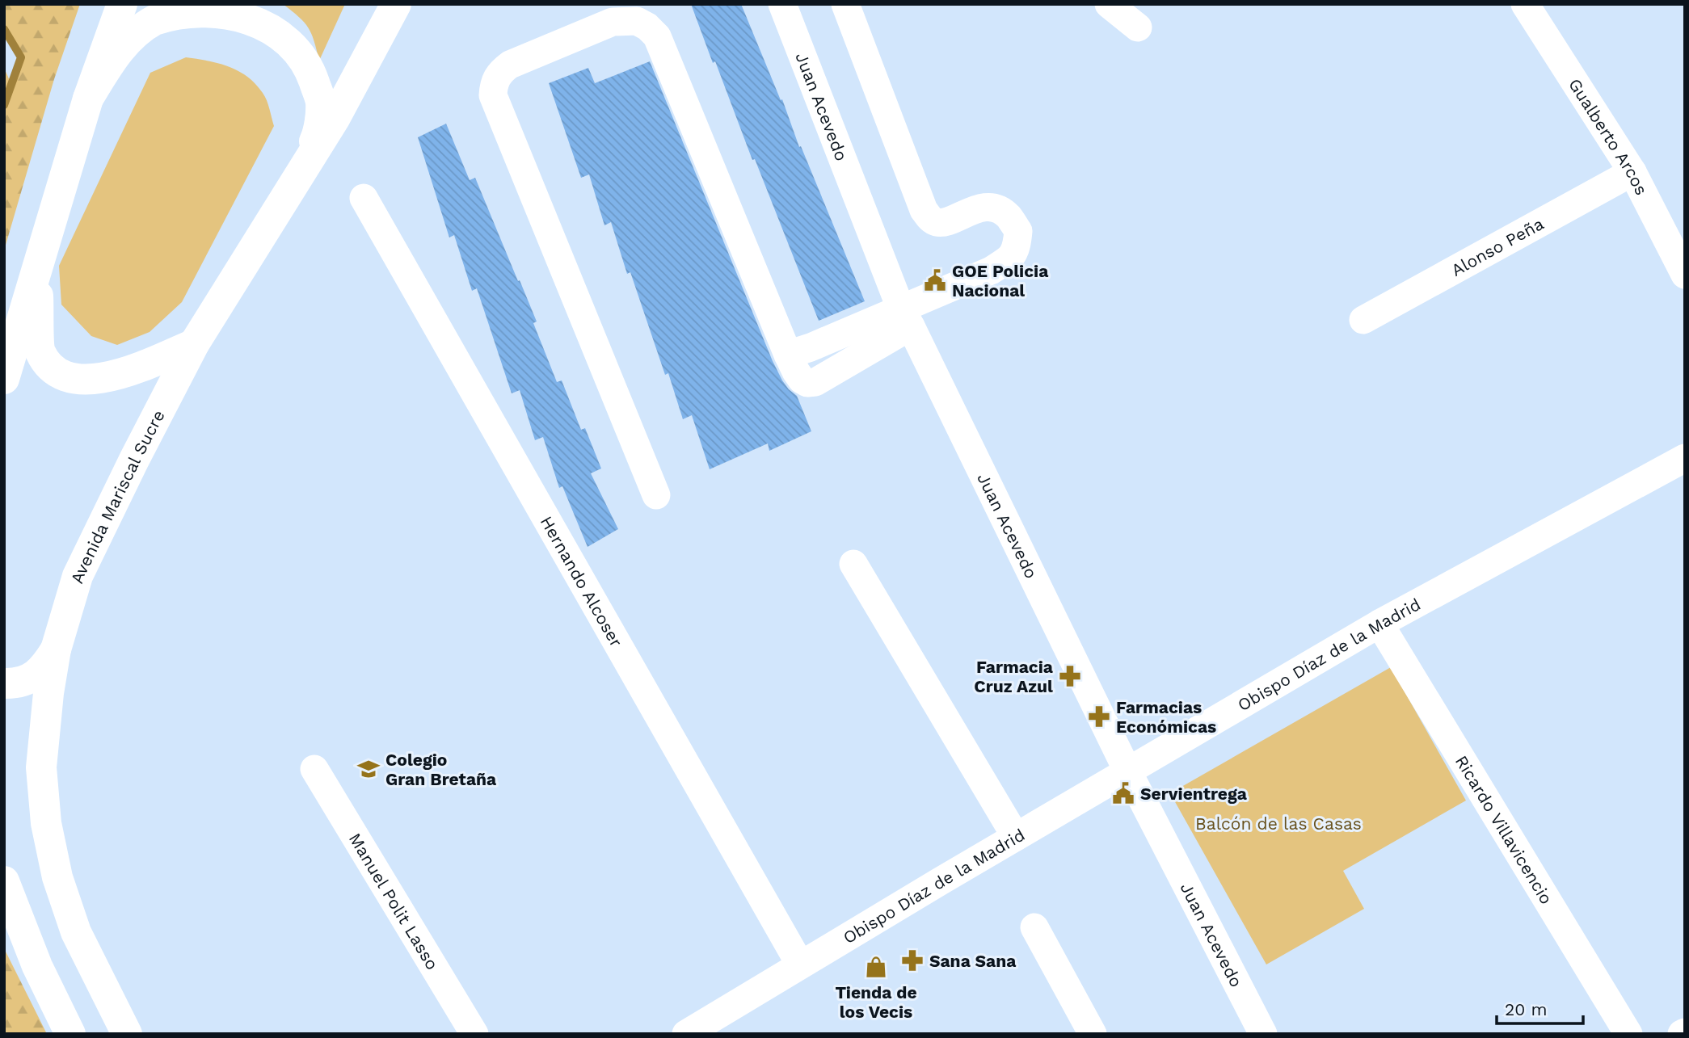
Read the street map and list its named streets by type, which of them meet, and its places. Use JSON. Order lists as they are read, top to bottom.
{
  "streets": {
    "main road": ["Avenida Mariscal Sucre"],
    "street": [
      "Juan Acevedo",
      "Gualberto Arcos",
      "Alonso Peña",
      "Hernando Alcoser",
      "Obispo Díaz de la Madrid",
      "Ricardo Villavicencio",
      "Manuel Polit Lasso"
    ]
  },
  "crossings": [
    ["Juan Acevedo", "Obispo Díaz de la Madrid"],
    ["Gualberto Arcos", "Alonso Peña"],
    ["Hernando Alcoser", "Obispo Díaz de la Madrid"],
    ["Obispo Díaz de la Madrid", "Ricardo Villavicencio"]
  ],
  "parks": ["Balcón de las Casas"],
  "places": {
    "public building": ["GOE Policia Nacional", "Servientrega"],
    "pharmacy": ["Farmacia Cruz Azul", "Farmacias Económicas", "Sana Sana"],
    "school or university": ["Colegio Gran Bretaña"],
    "shop": ["Tienda de los Vecis"]
  },
  "scale_bar": "20 m"
}
